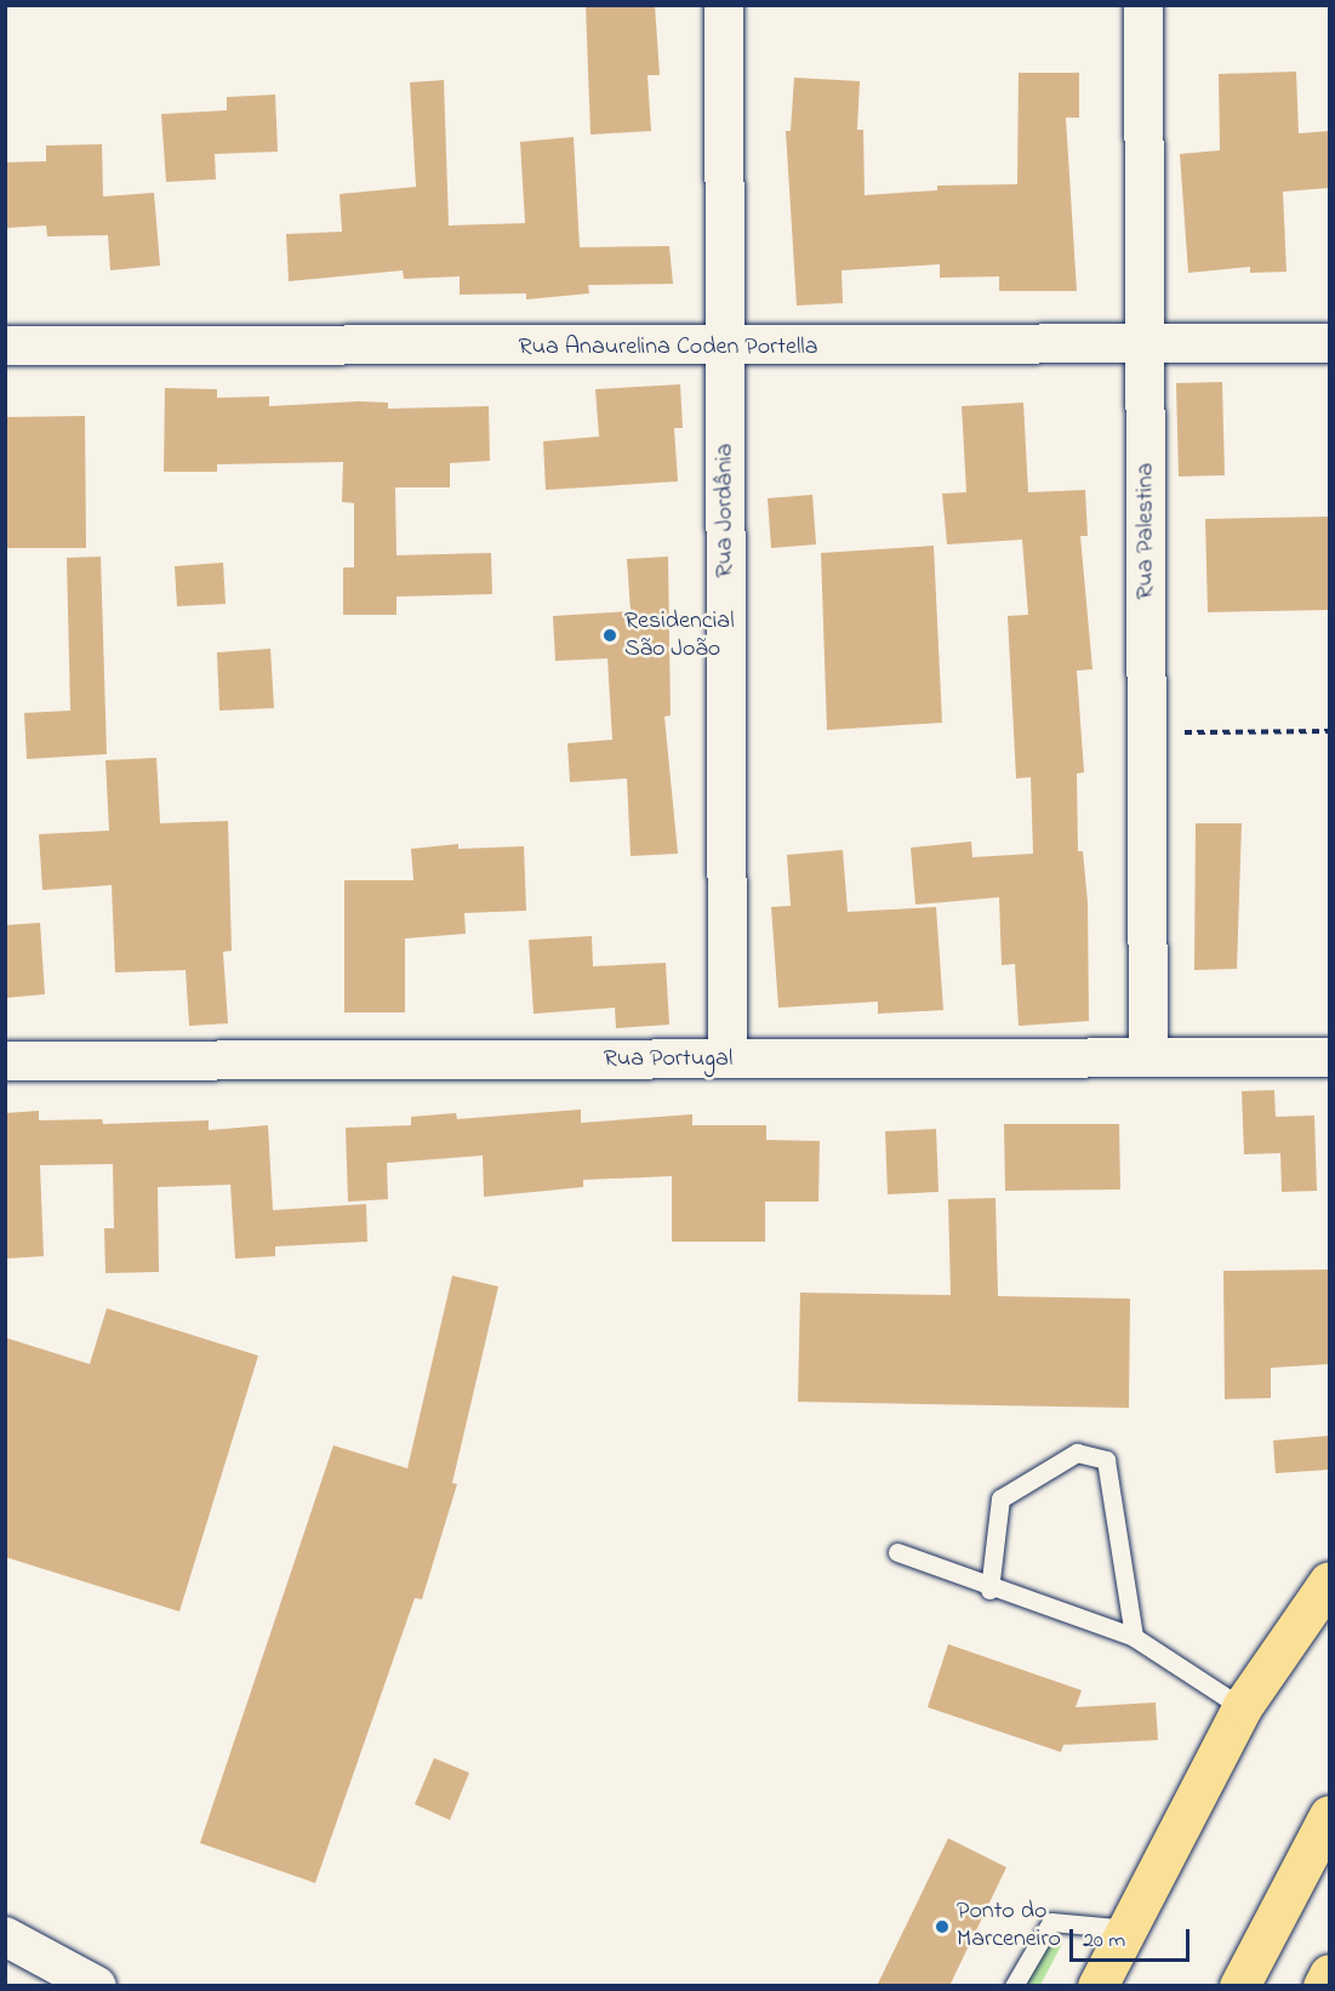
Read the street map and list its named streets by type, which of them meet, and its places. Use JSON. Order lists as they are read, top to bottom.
{
  "streets": {
    "street": [
      "Rua Anaurelina Coden Portella",
      "Rua Jordânia",
      "Rua Palestina",
      "Rua Portugal"
    ]
  },
  "crossings": [
    ["Rua Anaurelina Coden Portella", "Rua Jordânia"],
    ["Rua Anaurelina Coden Portella", "Rua Palestina"],
    ["Rua Jordânia", "Rua Portugal"],
    ["Rua Palestina", "Rua Portugal"]
  ],
  "places": ["Residencial São João", "Ponto do Marceneiro"],
  "scale_bar": "20 m"
}
